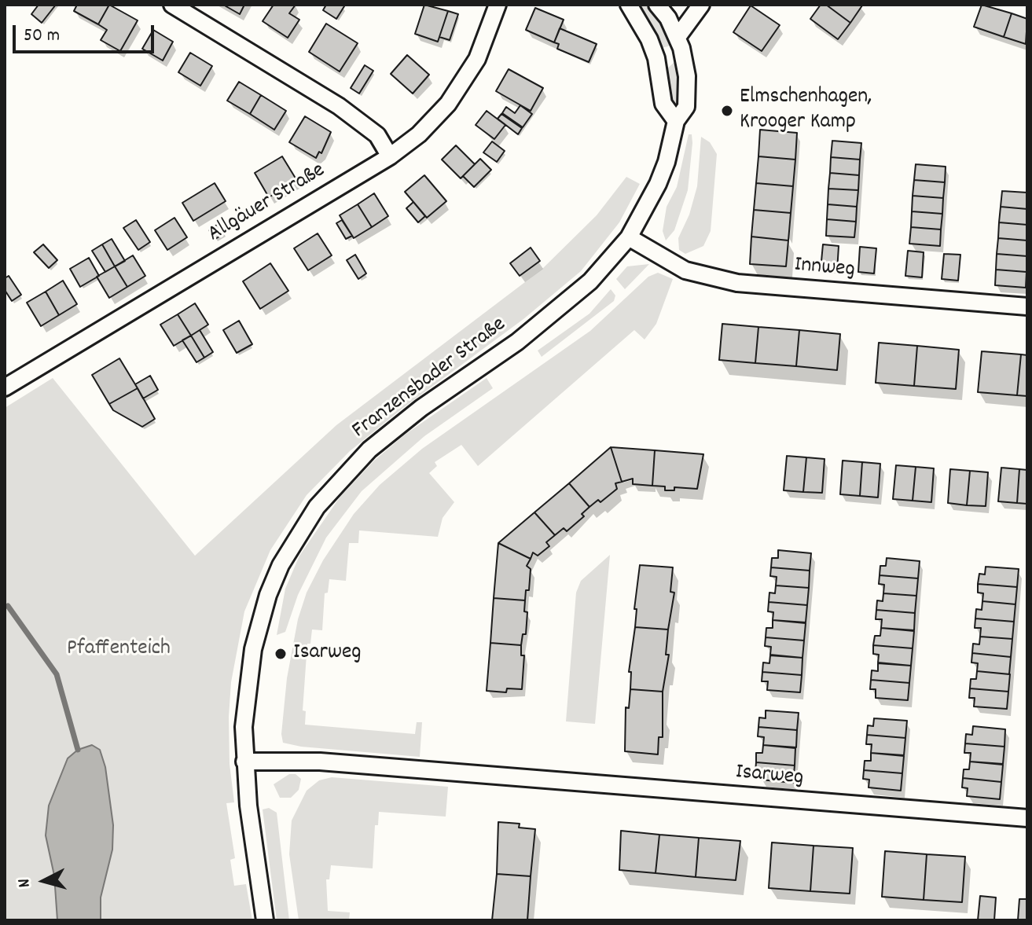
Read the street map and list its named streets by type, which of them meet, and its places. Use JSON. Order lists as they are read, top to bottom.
{
  "streets": {
    "street": [
      "Allgäuer Straße",
      "Innweg",
      "Franzensbader Straße",
      "Isarweg"
    ]
  },
  "crossings": [
    ["Innweg", "Franzensbader Straße"],
    ["Franzensbader Straße", "Isarweg"]
  ],
  "parks": ["Pfaffenteich"],
  "places": ["Elmschenhagen, Krooger Kamp", "Isarweg"],
  "scale_bar": "50 m",
  "north": "left"
}
